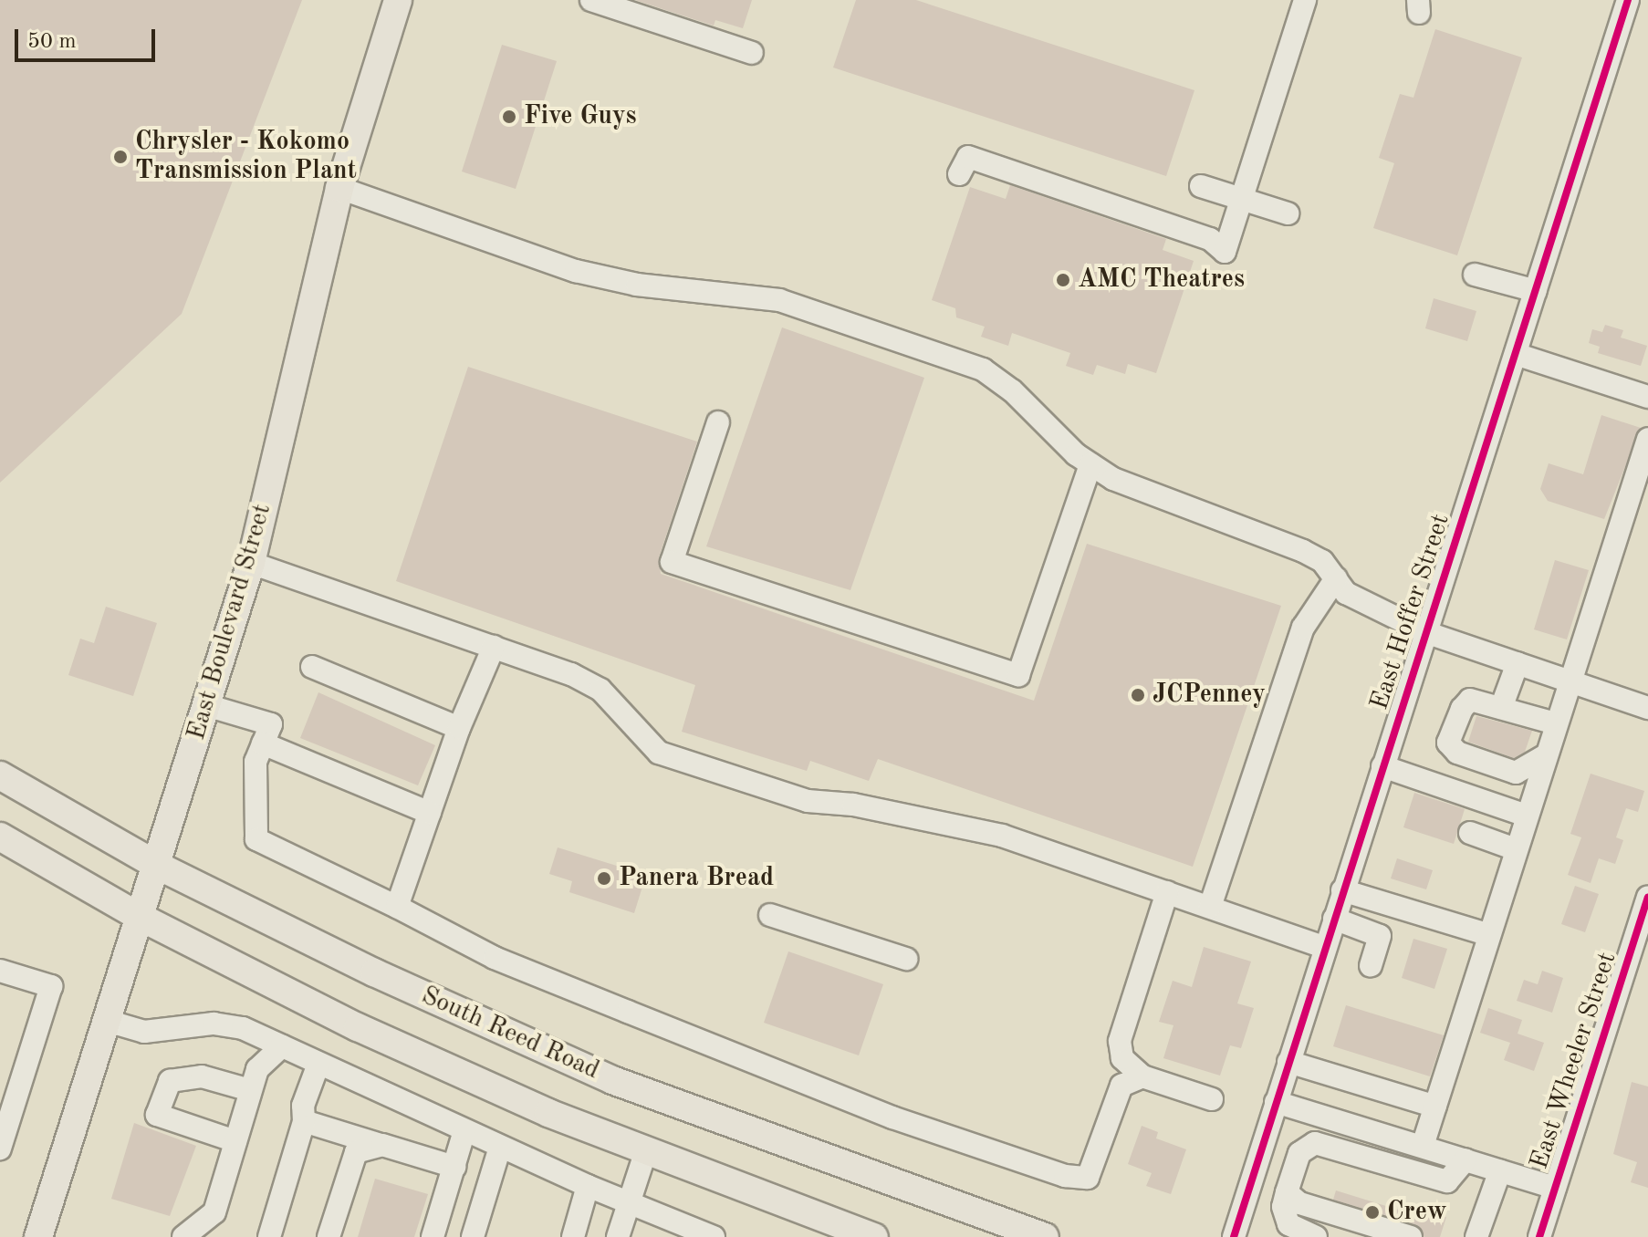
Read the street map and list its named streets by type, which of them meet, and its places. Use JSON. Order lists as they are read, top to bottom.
{
  "streets": {
    "main road": ["East Boulevard Street", "South Reed Road"],
    "street": ["East Hoffer Street", "East Wheeler Street"]
  },
  "crossings": [
    ["East Boulevard Street", "South Reed Road"]
  ],
  "places": [
    "Five Guys",
    "Chrysler - Kokomo Transmission Plant",
    "AMC Theatres",
    "JCPenney",
    "Panera Bread",
    "Crew"
  ],
  "scale_bar": "50 m"
}
